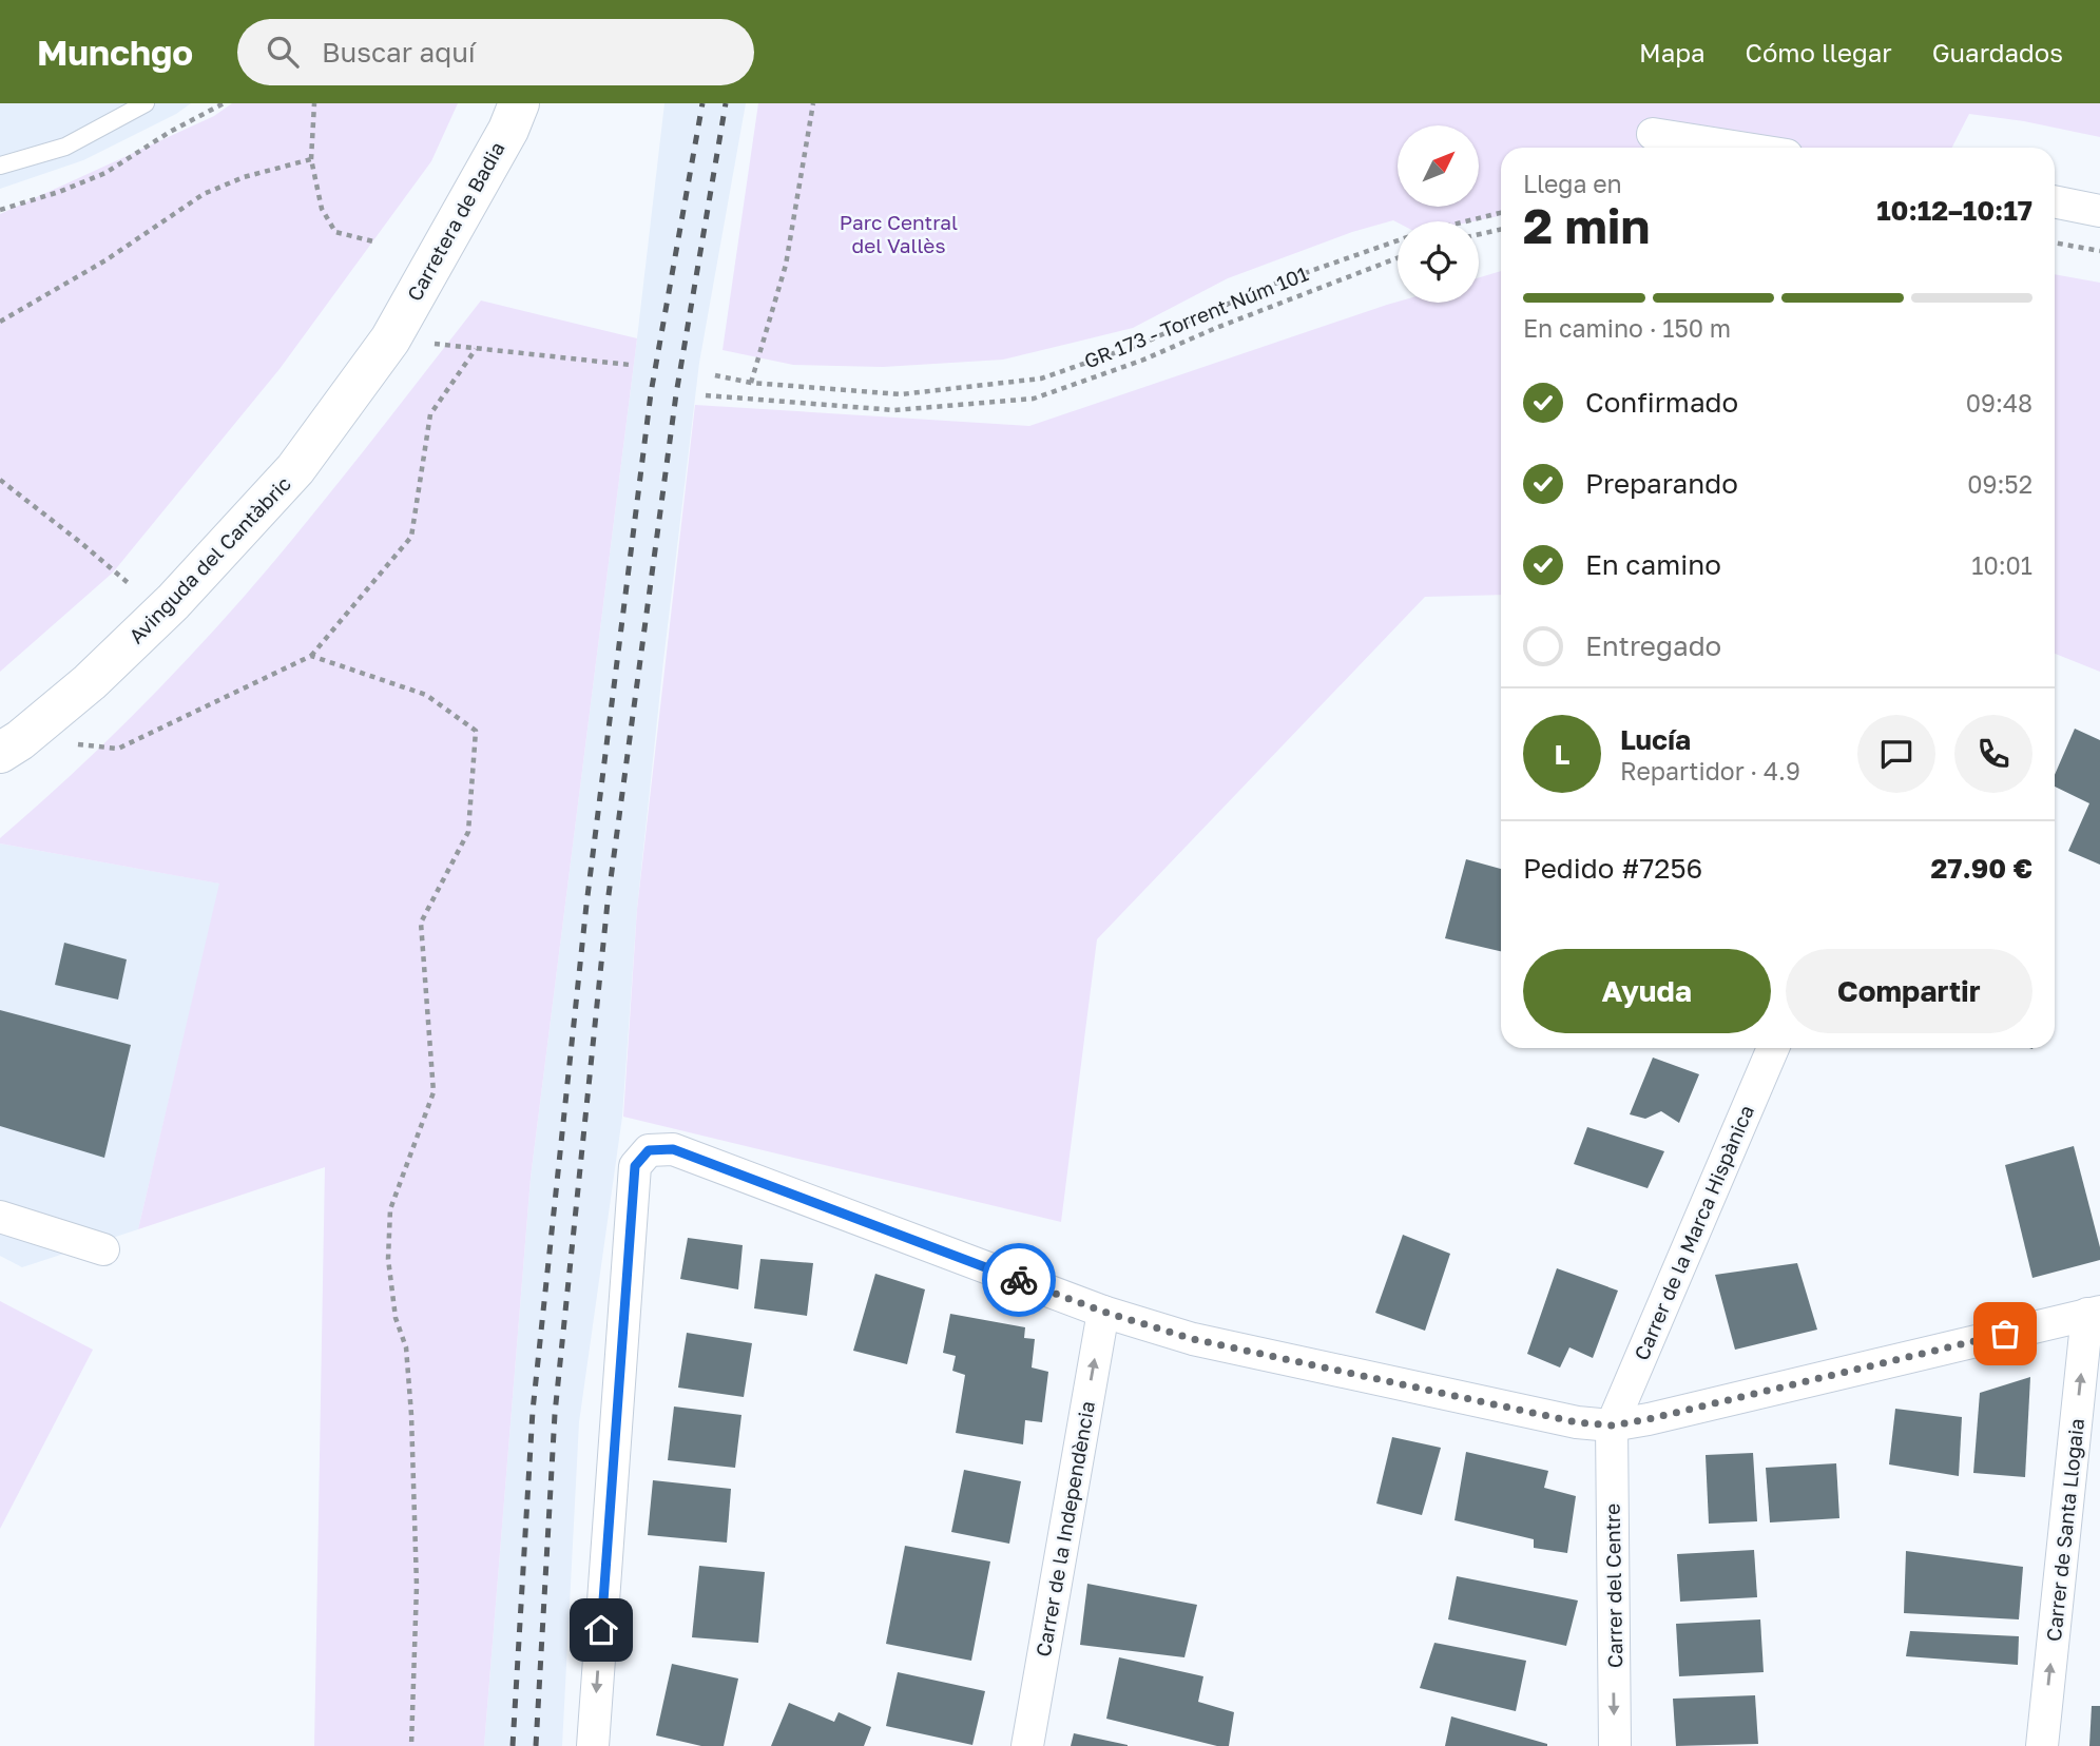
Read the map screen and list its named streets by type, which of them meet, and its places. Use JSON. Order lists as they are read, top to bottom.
{
  "streets": {
    "street": [
      "Carretera de Badia",
      "Avinguda del Cantàbric",
      "Carrer de la Marca Hispànica",
      "Carrer de la Independència",
      "Carrer de Santa Llogaia",
      "Carrer del Centre"
    ],
    "path": ["GR 173 - Torrent Núm 101"]
  },
  "crossings": [
    ["Carretera de Badia", "Avinguda del Cantàbric"],
    ["Carrer de la Marca Hispànica", "Carrer del Centre"]
  ],
  "one_way": ["Carrer de la Independència", "Carrer de Santa Llogaia", "Carrer del Centre"],
  "parks": ["Parc Central del Vallès"],
  "north": "top right",
  "page": {
    "header": "Munchgo",
    "search": "Buscar aquí",
    "nav": ["Mapa", "Cómo llegar", "Guardados"],
    "heading": ["2 min", "Llega en", "10:12–10:17"],
    "panel": [
      "Lucía",
      "Repartidor · 4.9",
      "Pedido #7256",
      "27.90 €"
    ],
    "bar": "En camino · 150 m",
    "list": [
      ["Confirmado", "09:48"],
      ["Preparando", "09:52"],
      ["En camino", "10:01"],
      "Entregado"
    ],
    "round": "L",
    "buttons": ["Ayuda", "Compartir"]
  }
}
